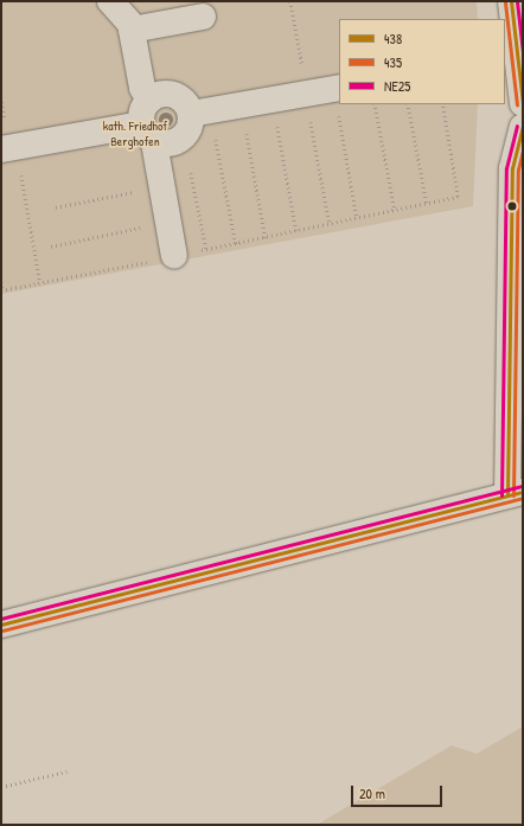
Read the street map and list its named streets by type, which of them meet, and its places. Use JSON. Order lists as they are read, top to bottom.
{
  "parks": ["kath. Friedhof Berghofen"],
  "lines": ["transit line 438", "transit line NE25", "transit line 435"],
  "legend": ["438", "435", "NE25"],
  "scale_bar": "20 m"
}
